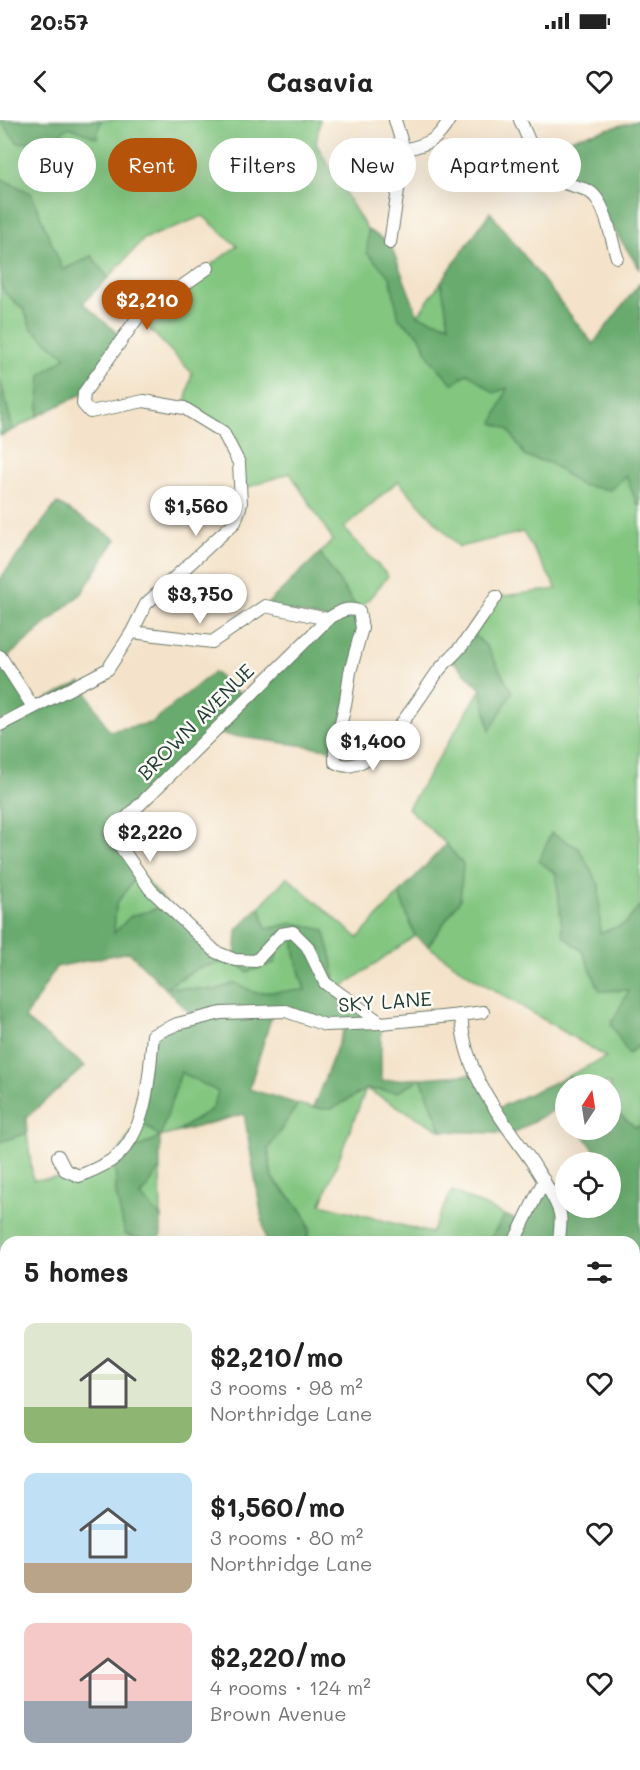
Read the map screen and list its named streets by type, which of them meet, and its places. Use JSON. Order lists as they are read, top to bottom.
{
  "streets": {
    "street": ["BROWN AVENUE", "SKY LANE"]
  },
  "crossings": [
    ["BROWN AVENUE", "SKY LANE"]
  ],
  "north": "top",
  "page": {
    "status": "20:57",
    "header": "Casavia",
    "chip": [
      "Buy",
      "Rent",
      "Filters",
      "New",
      "Apartment"
    ],
    "price": [
      "$2,210",
      "$1,560",
      "$3,750",
      "$1,400",
      "$2,220"
    ],
    "heading": "5 homes",
    "list": [
      {
        "name": "$2,210/mo",
        "note": "3 rooms · 98 m² · Northridge Lane"
      },
      {
        "name": "$1,560/mo",
        "note": "3 rooms · 80 m² · Northridge Lane"
      },
      {
        "name": "$2,220/mo",
        "note": "4 rooms · 124 m² · Brown Avenue"
      }
    ]
  }
}
